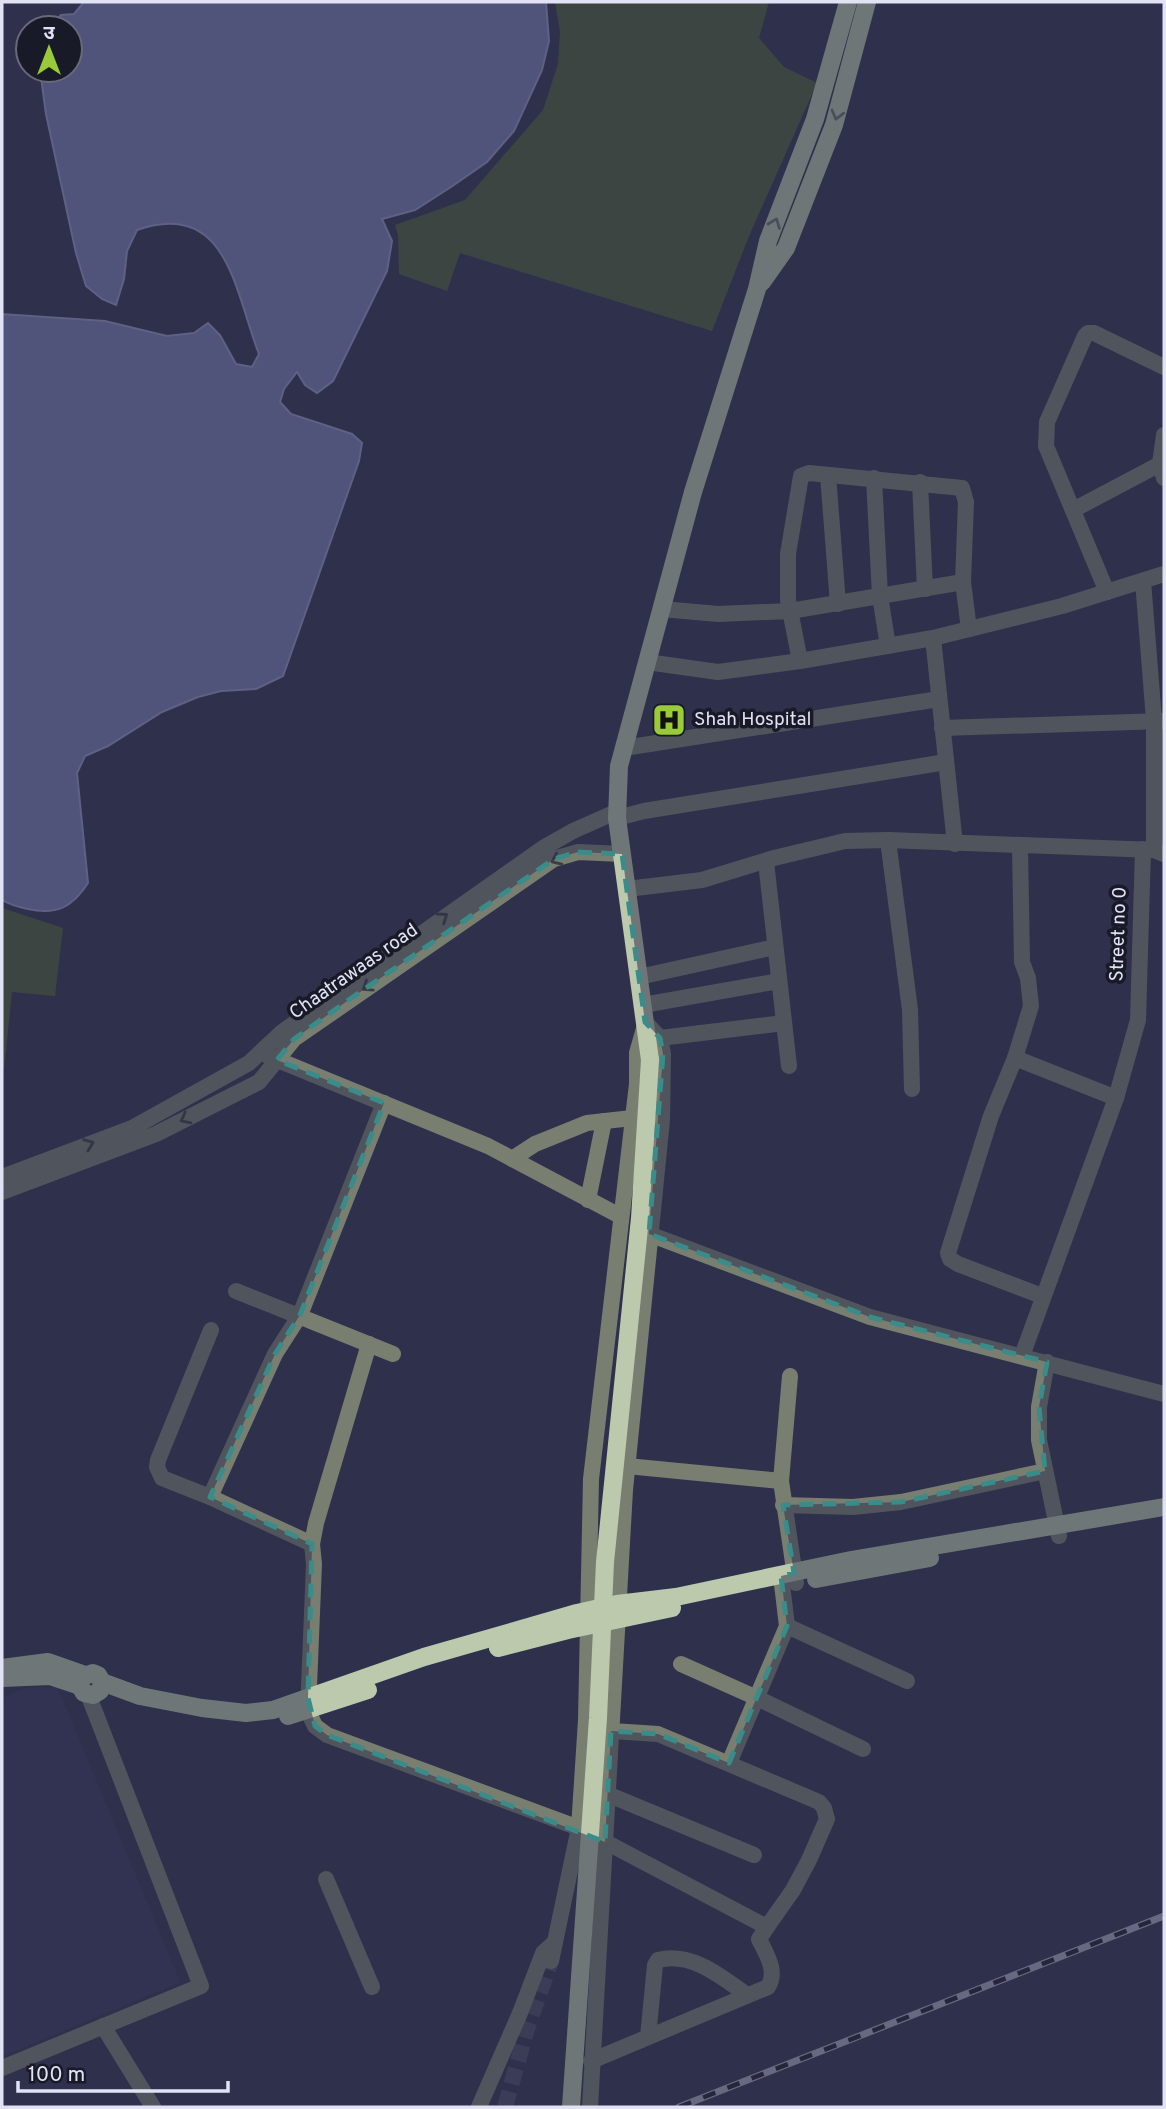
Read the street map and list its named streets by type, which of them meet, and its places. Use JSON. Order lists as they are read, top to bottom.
{
  "streets": {
    "street": ["Street no 0", "Chaatrawaas road"]
  },
  "places": {
    "hospital": ["Shah Hospital"]
  },
  "scale_bar": "100 m",
  "north": "top"
}
